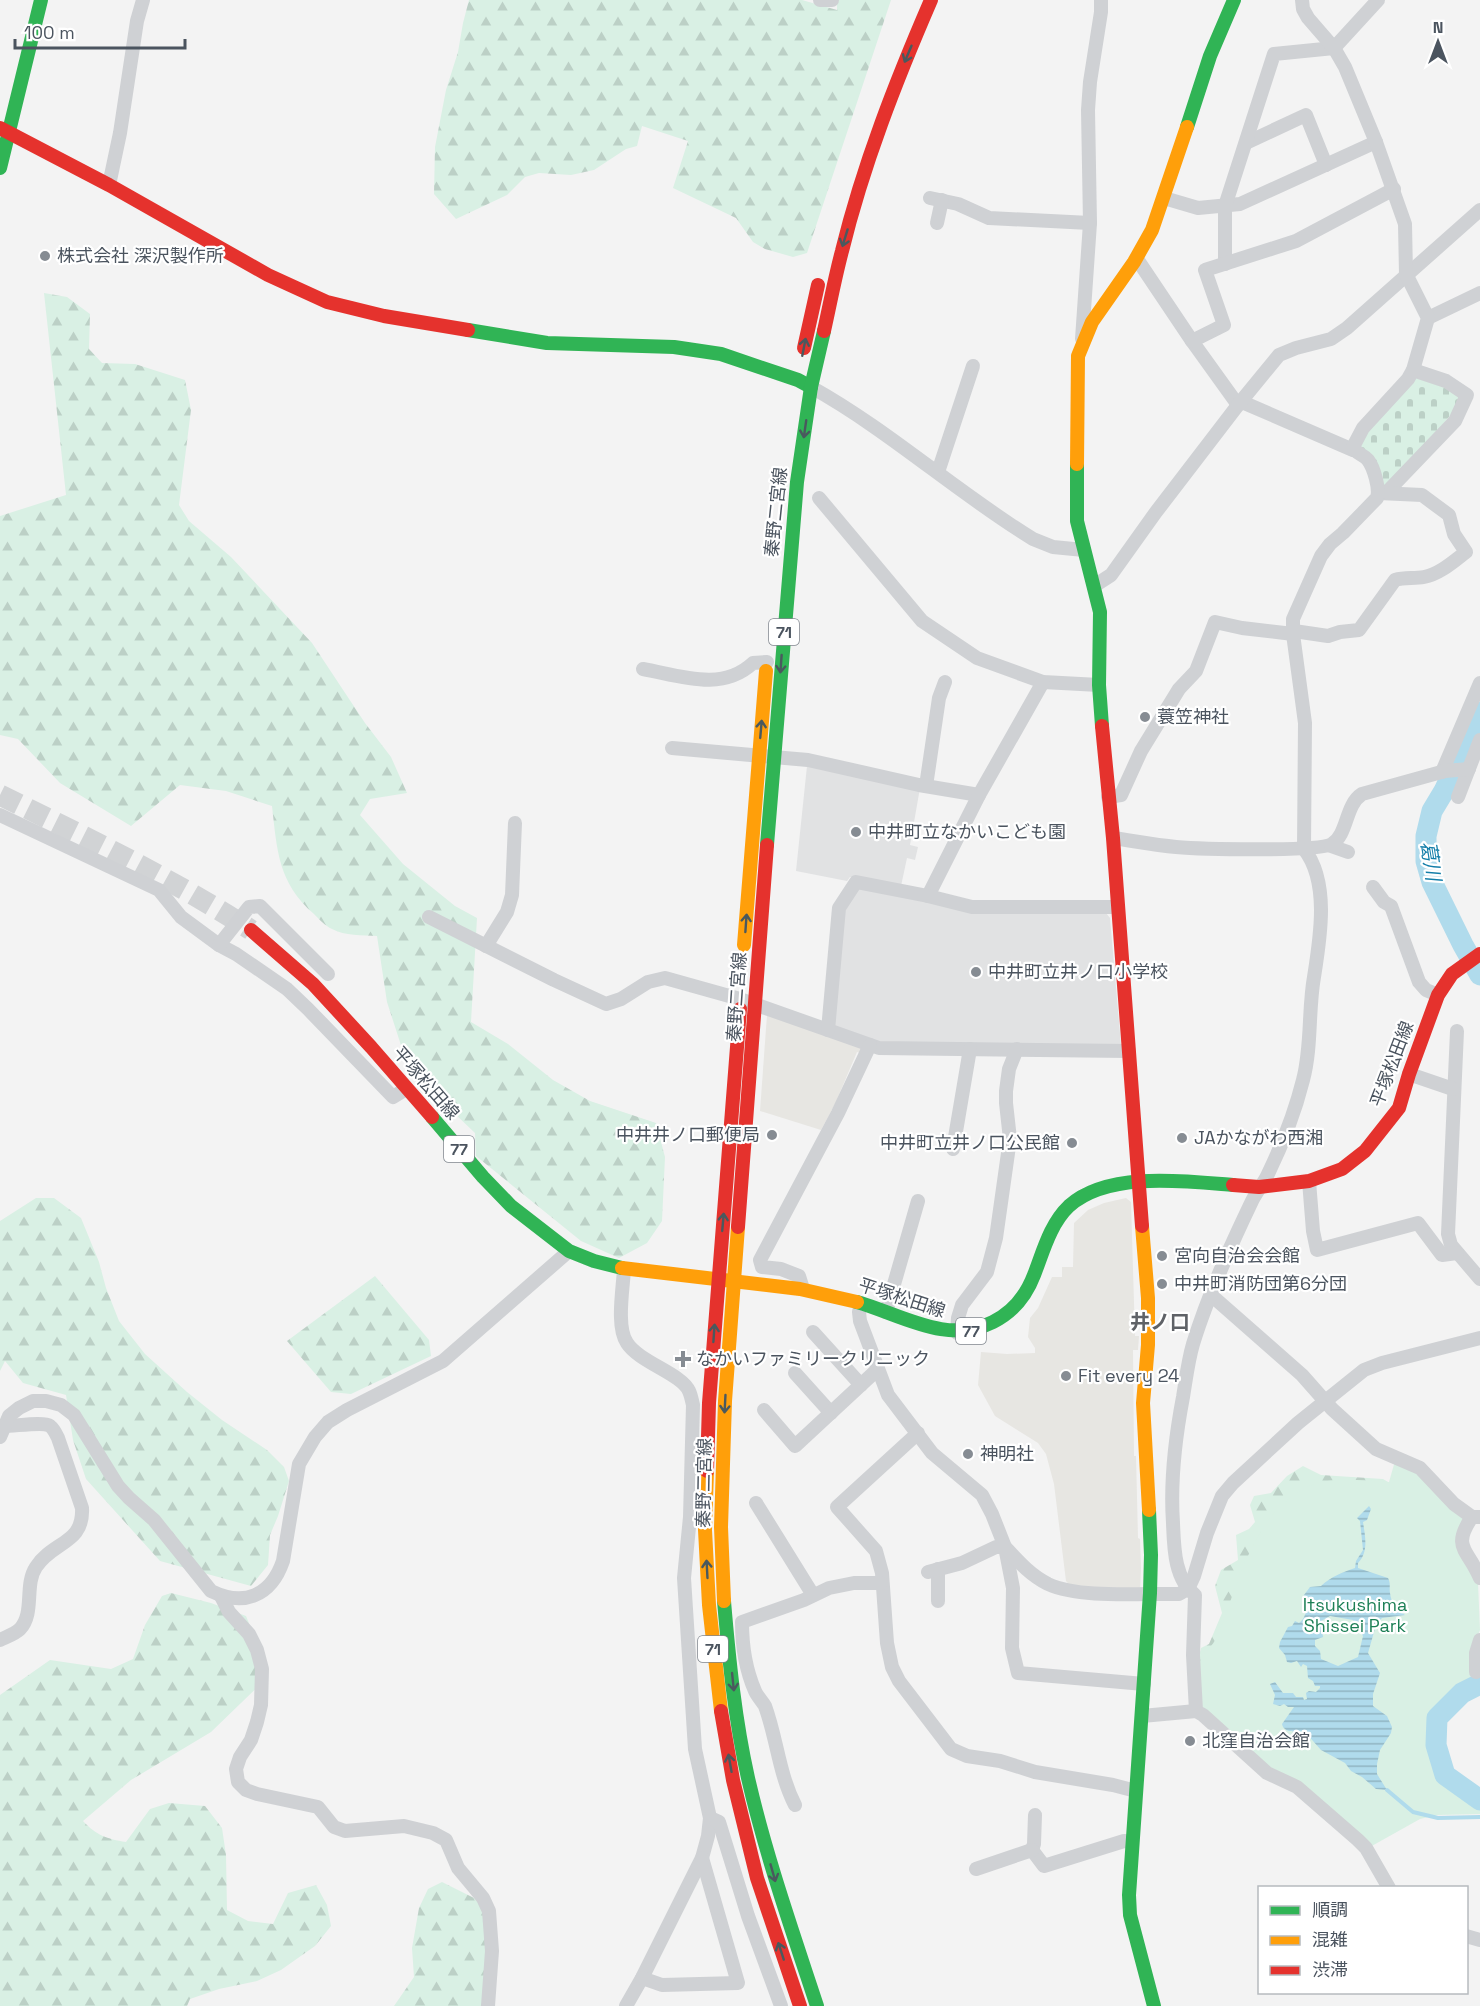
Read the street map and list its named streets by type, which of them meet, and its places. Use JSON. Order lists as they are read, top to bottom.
{
  "streets": {
    "main road": [
      "秦野二宮線",
      "71",
      "平塚松田線",
      "77"
    ]
  },
  "crossings": [
    ["秦野二宮線", "平塚松田線"]
  ],
  "districts": ["井ノ口"],
  "water": ["葛川"],
  "parks": ["Itsukushima Shissei Park"],
  "places": {
    "other": [
      "株式会社 深沢製作所",
      "蓑笠神社",
      "中井町立なかいこども園",
      "中井町立井ノ口小学校",
      "中井井ノ口郵便局",
      "JAかながわ西湘",
      "中井町立井ノ口公民館",
      "宮向自治会会館",
      "中井町消防団第6分団",
      "Fit every 24",
      "神明社",
      "北窪自治会館"
    ],
    "health": ["なかいファミリークリニック"]
  },
  "legend": ["順調", "混雑", "渋滞"],
  "scale_bar": "100 m",
  "north": "top"
}
